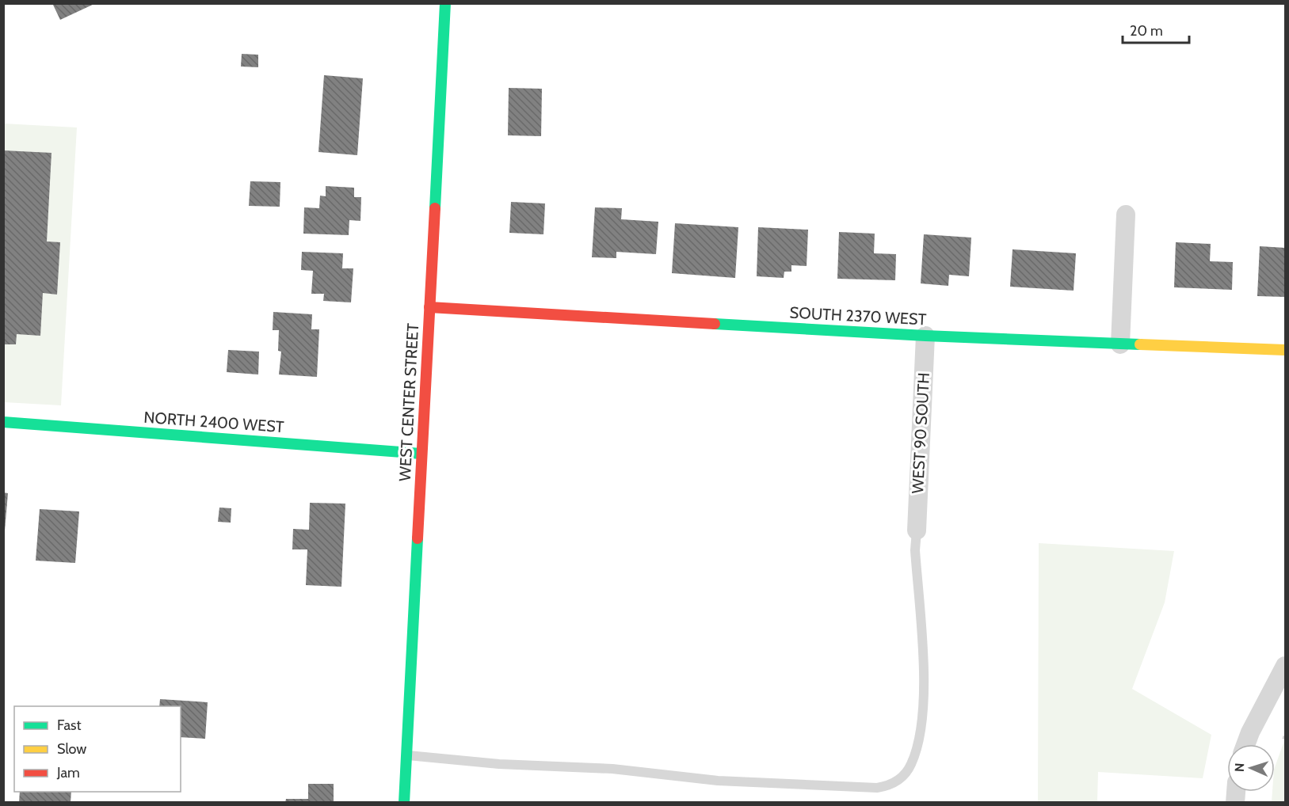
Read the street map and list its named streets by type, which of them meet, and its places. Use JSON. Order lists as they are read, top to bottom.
{
  "streets": {
    "street": [
      "SOUTH 2370 WEST",
      "WEST CENTER STREET",
      "NORTH 2400 WEST",
      "WEST 90 SOUTH"
    ]
  },
  "crossings": [
    ["SOUTH 2370 WEST", "WEST CENTER STREET"],
    ["SOUTH 2370 WEST", "WEST 90 SOUTH"],
    ["WEST CENTER STREET", "NORTH 2400 WEST"]
  ],
  "legend": ["Fast", "Slow", "Jam"],
  "scale_bar": "20 m",
  "north": "left"
}
